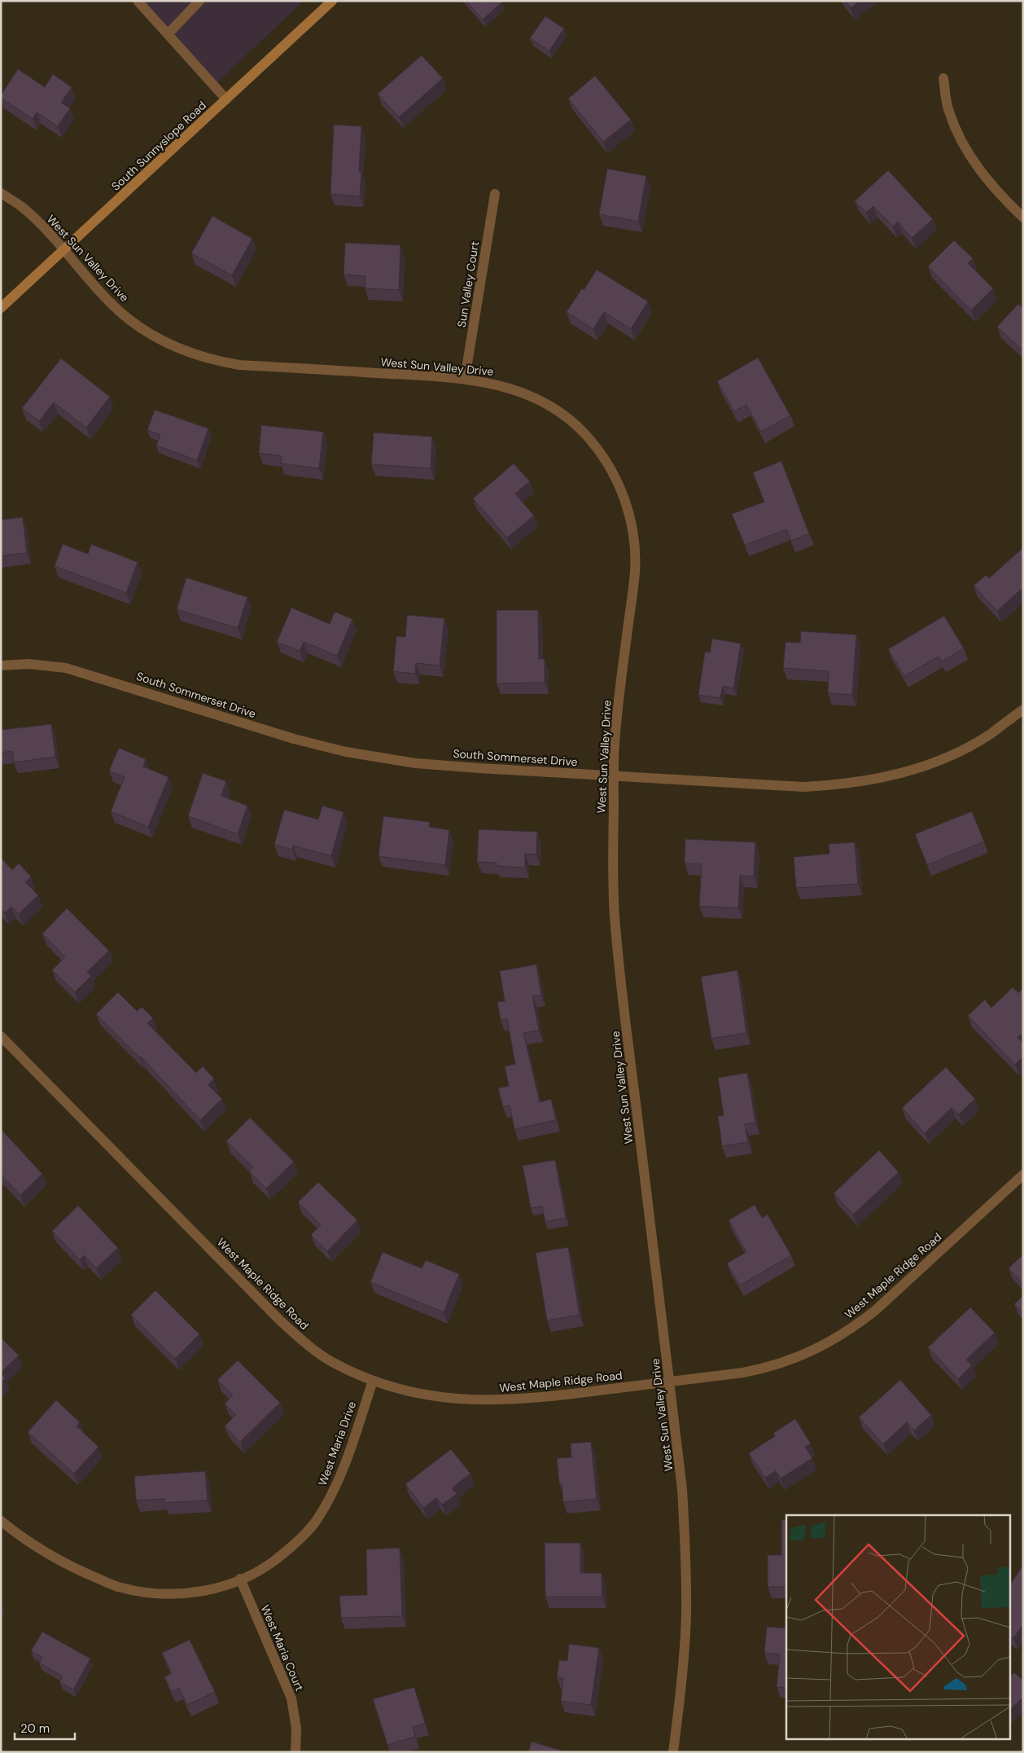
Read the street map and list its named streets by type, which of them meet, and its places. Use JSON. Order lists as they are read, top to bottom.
{
  "streets": {
    "street": [
      "South Sunnyslope Road",
      "West Sun Valley Drive",
      "Sun Valley Court",
      "South Sommerset Drive",
      "West Maple Ridge Road",
      "West Maria Drive",
      "West Maria Court"
    ]
  },
  "crossings": [
    ["South Sunnyslope Road", "West Sun Valley Drive"],
    ["West Sun Valley Drive", "Sun Valley Court"],
    ["West Sun Valley Drive", "South Sommerset Drive"],
    ["West Sun Valley Drive", "West Maple Ridge Road"],
    ["West Maple Ridge Road", "West Maria Drive"],
    ["West Maria Drive", "West Maria Court"]
  ],
  "scale_bar": "20 m"
}
